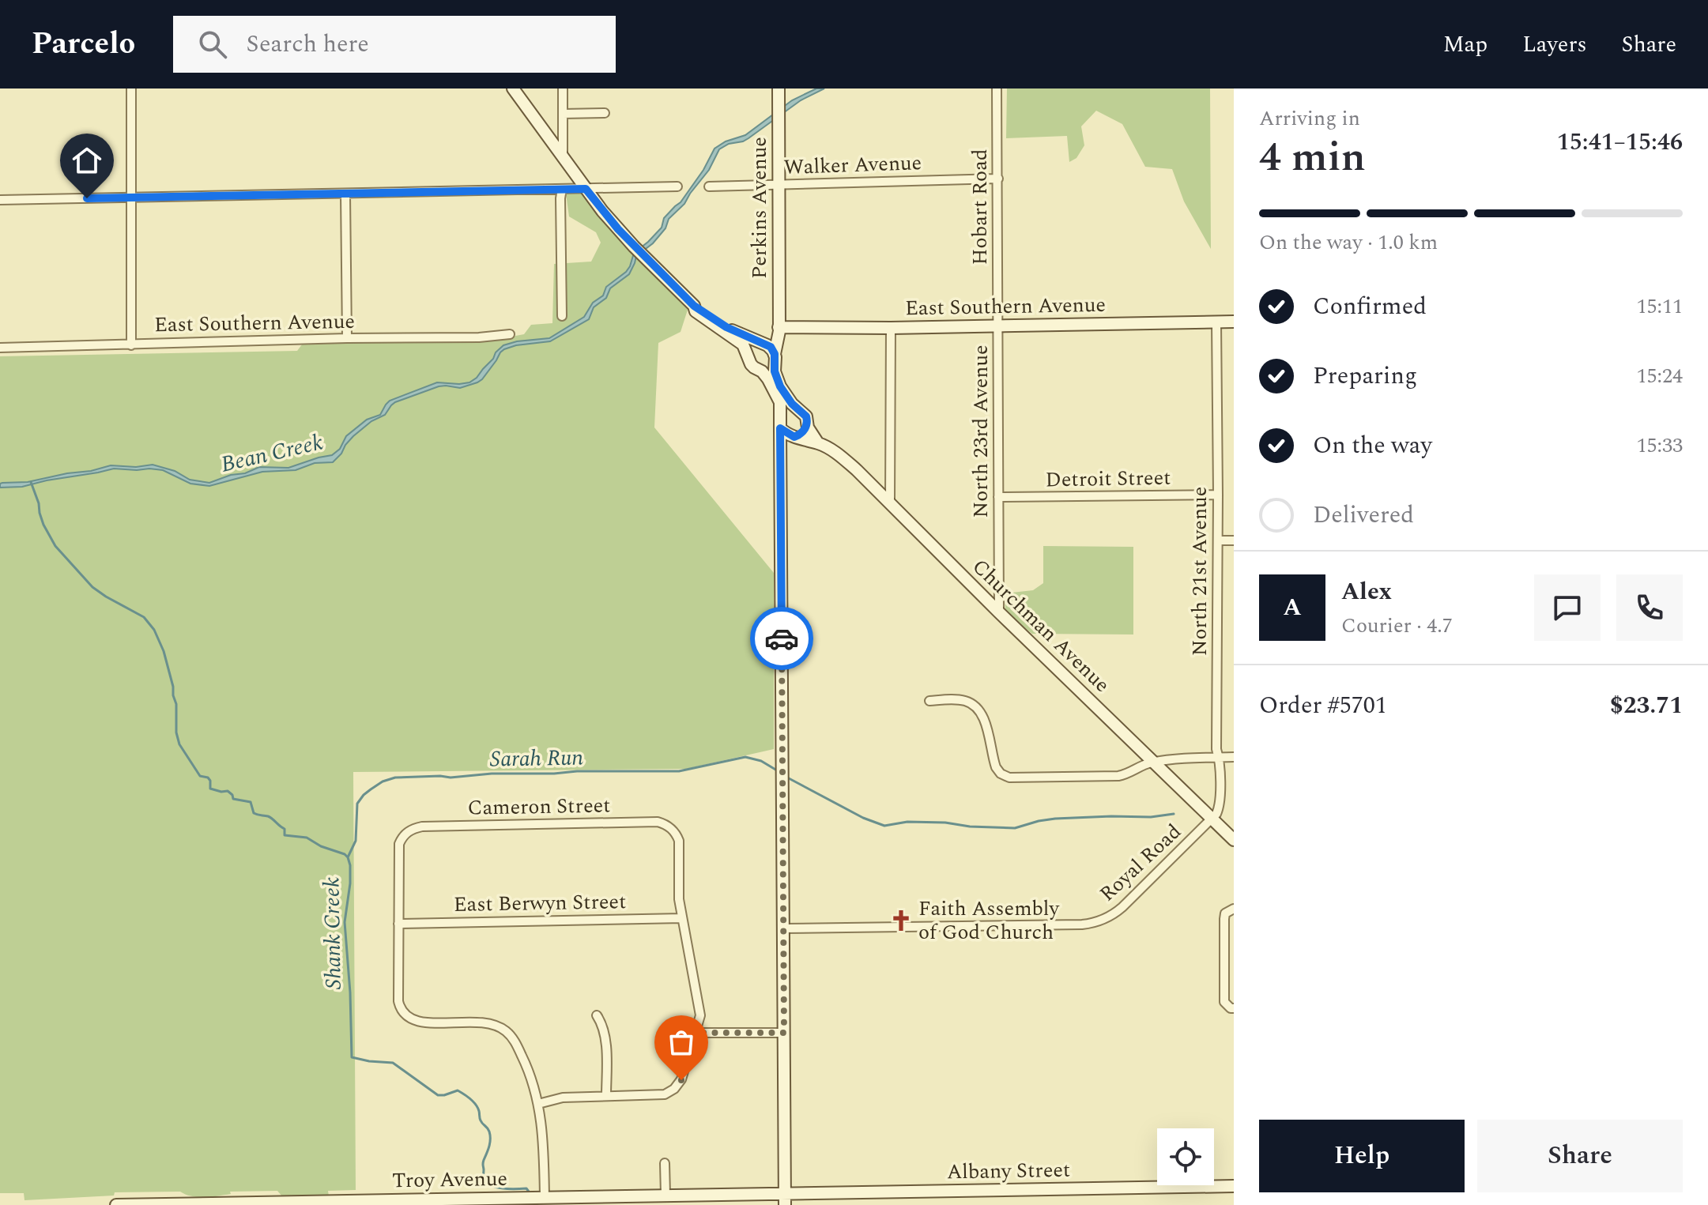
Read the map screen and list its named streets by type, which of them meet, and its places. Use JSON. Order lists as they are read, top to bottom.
{
  "streets": {
    "main road": [
      "Perkins Avenue",
      "East Southern Avenue",
      "Churchman Avenue",
      "Albany Street",
      "Troy Avenue"
    ],
    "street": [
      "Walker Avenue",
      "Hobart Road",
      "North 23rd Avenue",
      "Detroit Street",
      "North 21st Avenue",
      "Cameron Street",
      "Royal Road",
      "East Berwyn Street"
    ]
  },
  "crossings": [
    ["Walker Avenue", "Hobart Road"],
    ["Walker Avenue", "Perkins Avenue"],
    ["Hobart Road", "East Southern Avenue"],
    ["Hobart Road", "North 23rd Avenue"],
    ["Perkins Avenue", "East Southern Avenue"],
    ["Perkins Avenue", "Churchman Avenue"],
    ["East Southern Avenue", "North 23rd Avenue"],
    ["East Southern Avenue", "North 21st Avenue"],
    ["North 23rd Avenue", "Detroit Street"],
    ["North 23rd Avenue", "Churchman Avenue"],
    ["Detroit Street", "North 21st Avenue"],
    ["North 21st Avenue", "Churchman Avenue"],
    ["North 21st Avenue", "Royal Road"],
    ["Churchman Avenue", "Royal Road"],
    ["Cameron Street", "East Berwyn Street"],
    ["Albany Street", "Troy Avenue"]
  ],
  "water": ["Bean Creek", "Sarah Run", "Shank Creek"],
  "places": {
    "church": ["Faith Assembly of God Church"]
  },
  "page": {
    "header": "Parcelo",
    "search": "Search here",
    "nav": ["Map", "Layers", "Share"],
    "heading": ["4 min", "Arriving in", "15:41–15:46"],
    "panel": [
      "Alex",
      "Courier · 4.7",
      "Order #5701",
      "$23.71"
    ],
    "bar": "On the way · 1.0 km",
    "list": [
      ["Confirmed", "15:11"],
      ["Preparing", "15:24"],
      ["On the way", "15:33"],
      "Delivered"
    ],
    "round": "A",
    "buttons": ["Help", "Share"]
  }
}
